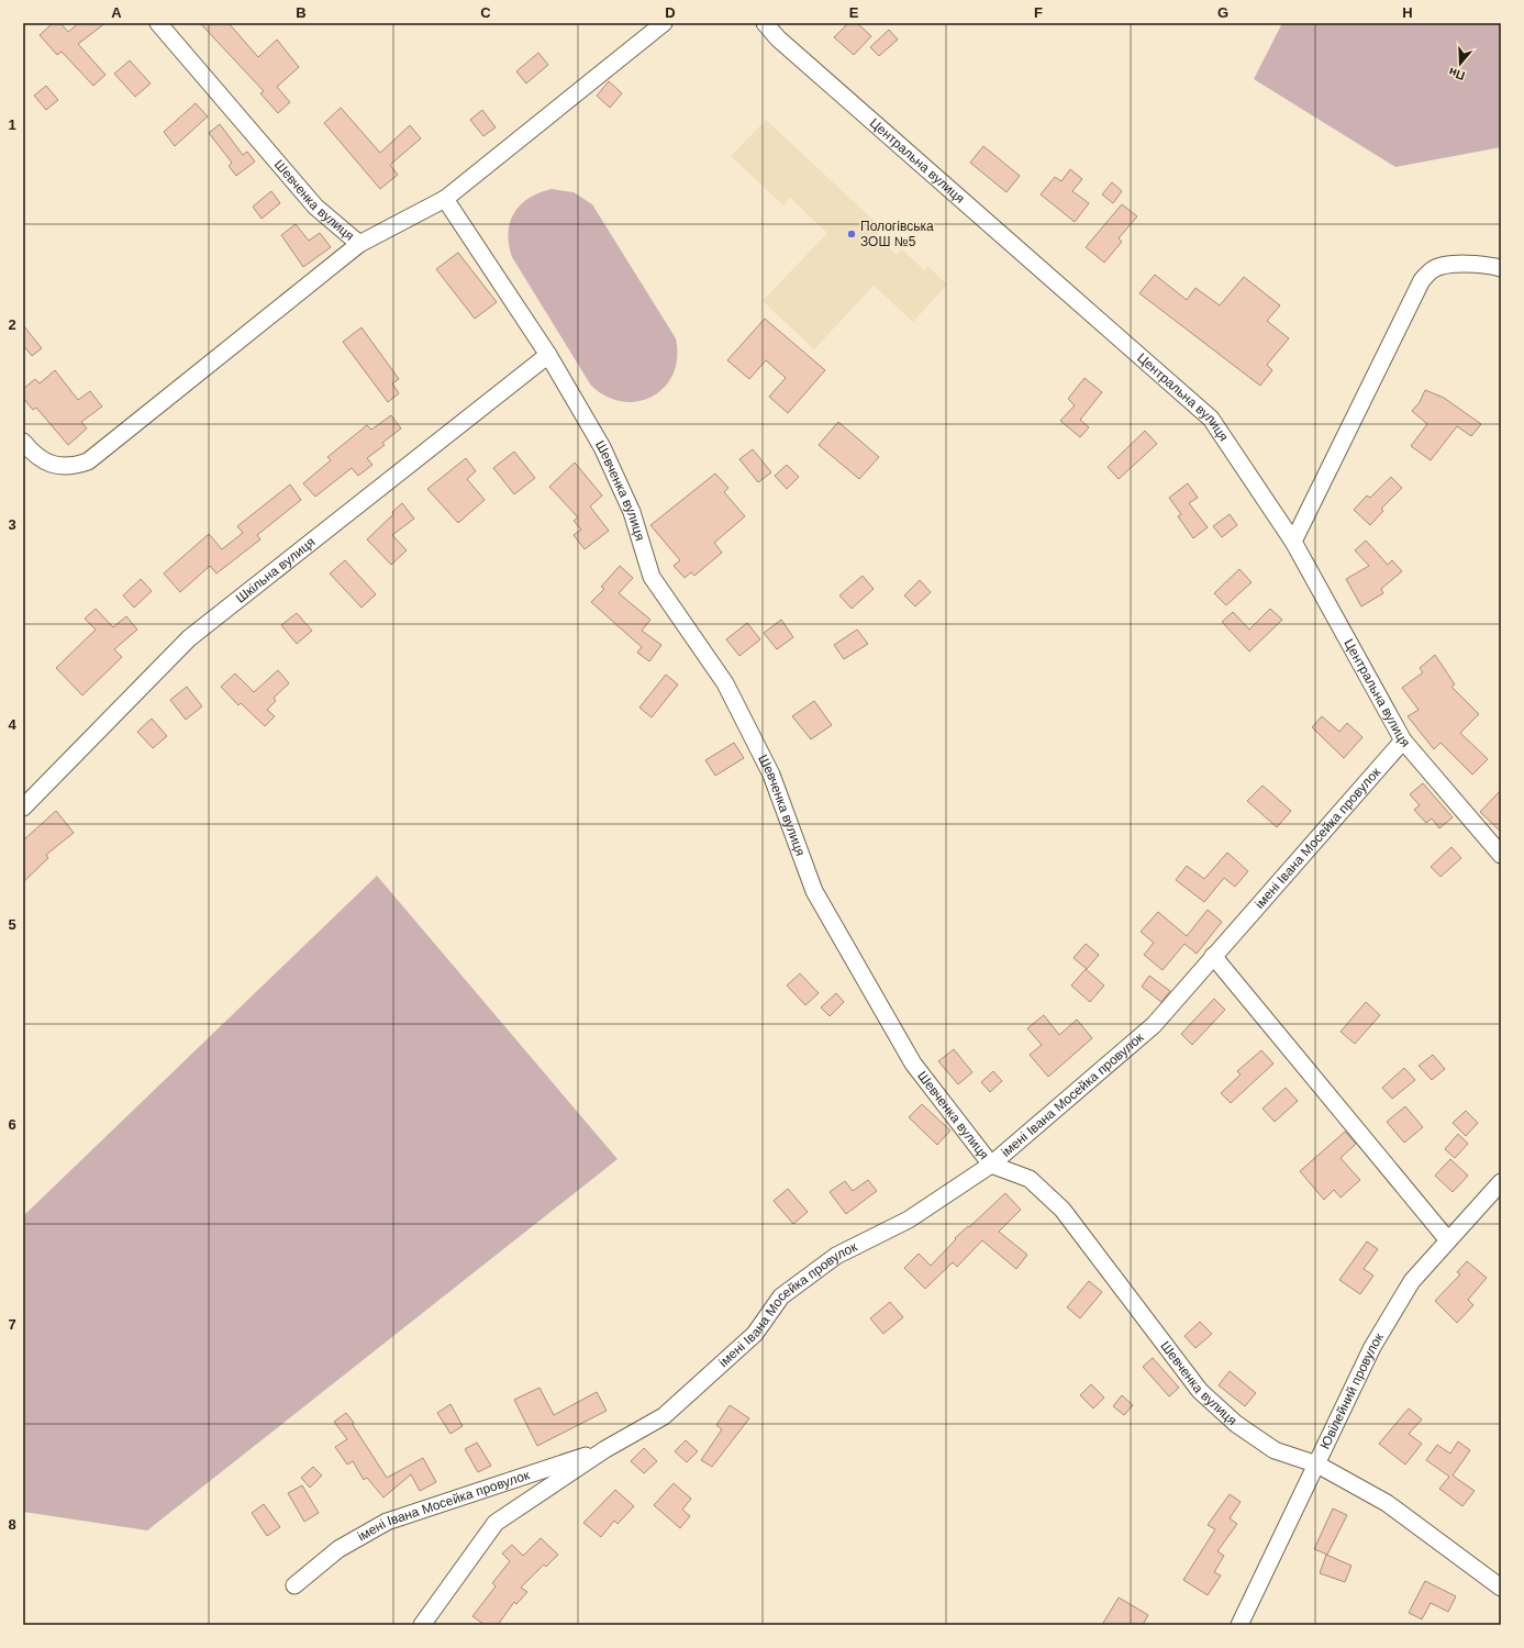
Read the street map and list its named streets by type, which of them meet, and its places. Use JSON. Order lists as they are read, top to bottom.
{
  "streets": {
    "street": [
      "Центральна вулиця",
      "Шевченка вулиця",
      "Шкільна вулиця",
      "імені Івана Мосейка провулок",
      "Ювілейний провулок"
    ]
  },
  "crossings": [
    ["Центральна вулиця", "імені Івана Мосейка провулок"],
    ["Шевченка вулиця", "Шкільна вулиця"],
    ["Шевченка вулиця", "імені Івана Мосейка провулок"],
    ["Шевченка вулиця", "Ювілейний провулок"]
  ],
  "places": ["Пологівська ЗОШ №5"],
  "north": "bottom",
  "grid": {
    "columns": [
      "A",
      "B",
      "C",
      "D",
      "E",
      "F",
      "G",
      "H"
    ],
    "rows": [
      "1",
      "2",
      "3",
      "4",
      "5",
      "6",
      "7",
      "8"
    ]
  }
}
